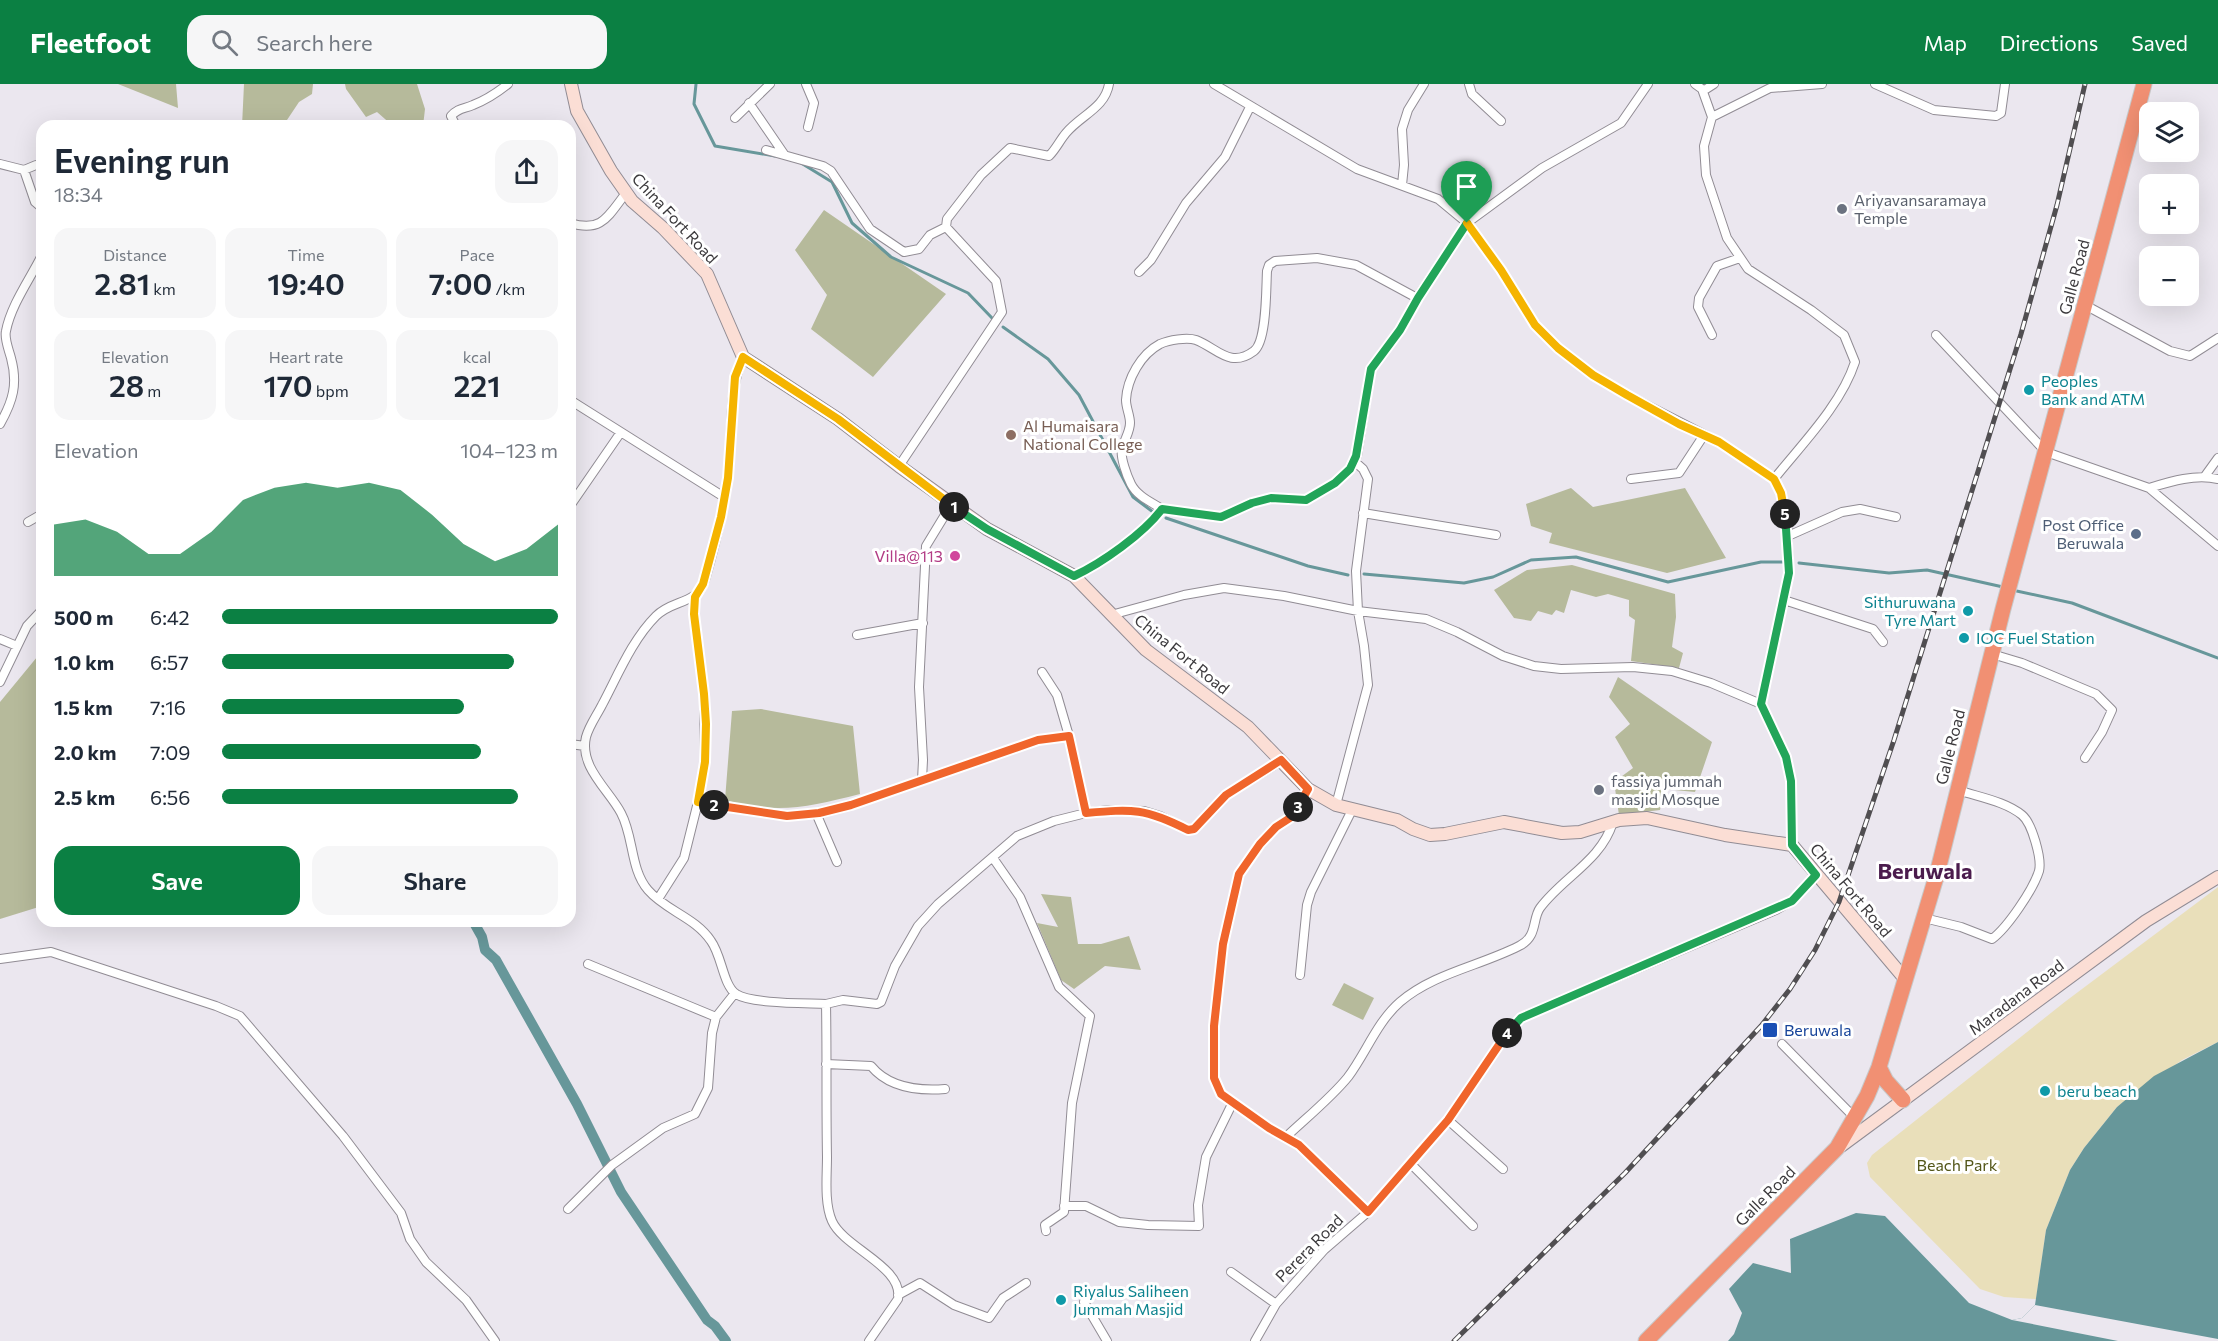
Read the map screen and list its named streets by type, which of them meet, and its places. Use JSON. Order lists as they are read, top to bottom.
{
  "streets": {
    "highway": ["Galle Road"],
    "street": ["China Fort Road", "Maradana Road", "Perera Road"]
  },
  "crossings": [
    ["China Fort Road", "Galle Road"],
    ["China Fort Road", "Perera Road"],
    ["Galle Road", "Maradana Road"]
  ],
  "districts": ["Beruwala"],
  "parks": ["Beach Park"],
  "places": {
    "other": [
      "Ariyavansaramaya Temple",
      "Peoples Bank and ATM",
      "Al Humaisara National College",
      "Post Office Beruwala",
      "Villa@113",
      "Sithuruwana Tyre Mart",
      "IOC Fuel Station",
      "fassiya jummah masjid Mosque",
      "beru beach",
      "Riyalus Saliheen Jummah Masjid"
    ],
    "transit": ["Beruwala"]
  },
  "page": {
    "header": "Fleetfoot",
    "search": "Search here",
    "nav": ["Map", "Directions", "Saved"],
    "map_buttons": ["+", "−"],
    "heading": ["Evening run", "18:34"],
    "stats": [
      ["Distance", "2.81 km"],
      ["Time", "19:40"],
      ["Pace", "7:00 /km"],
      ["Elevation", "28 m"],
      ["Heart rate", "170 bpm"],
      ["kcal", "221"]
    ],
    "chart": ["Elevation", "104–123 m"],
    "pins": [
      "1",
      "5",
      "2",
      "3",
      "4"
    ],
    "list": [
      {
        "name": "500 m",
        "note": "6:42"
      },
      {
        "name": "1.0 km",
        "note": "6:57"
      },
      {
        "name": "1.5 km",
        "note": "7:16"
      },
      {
        "name": "2.0 km",
        "note": "7:09"
      },
      {
        "name": "2.5 km",
        "note": "6:56"
      }
    ],
    "buttons": ["Save", "Share"]
  }
}
